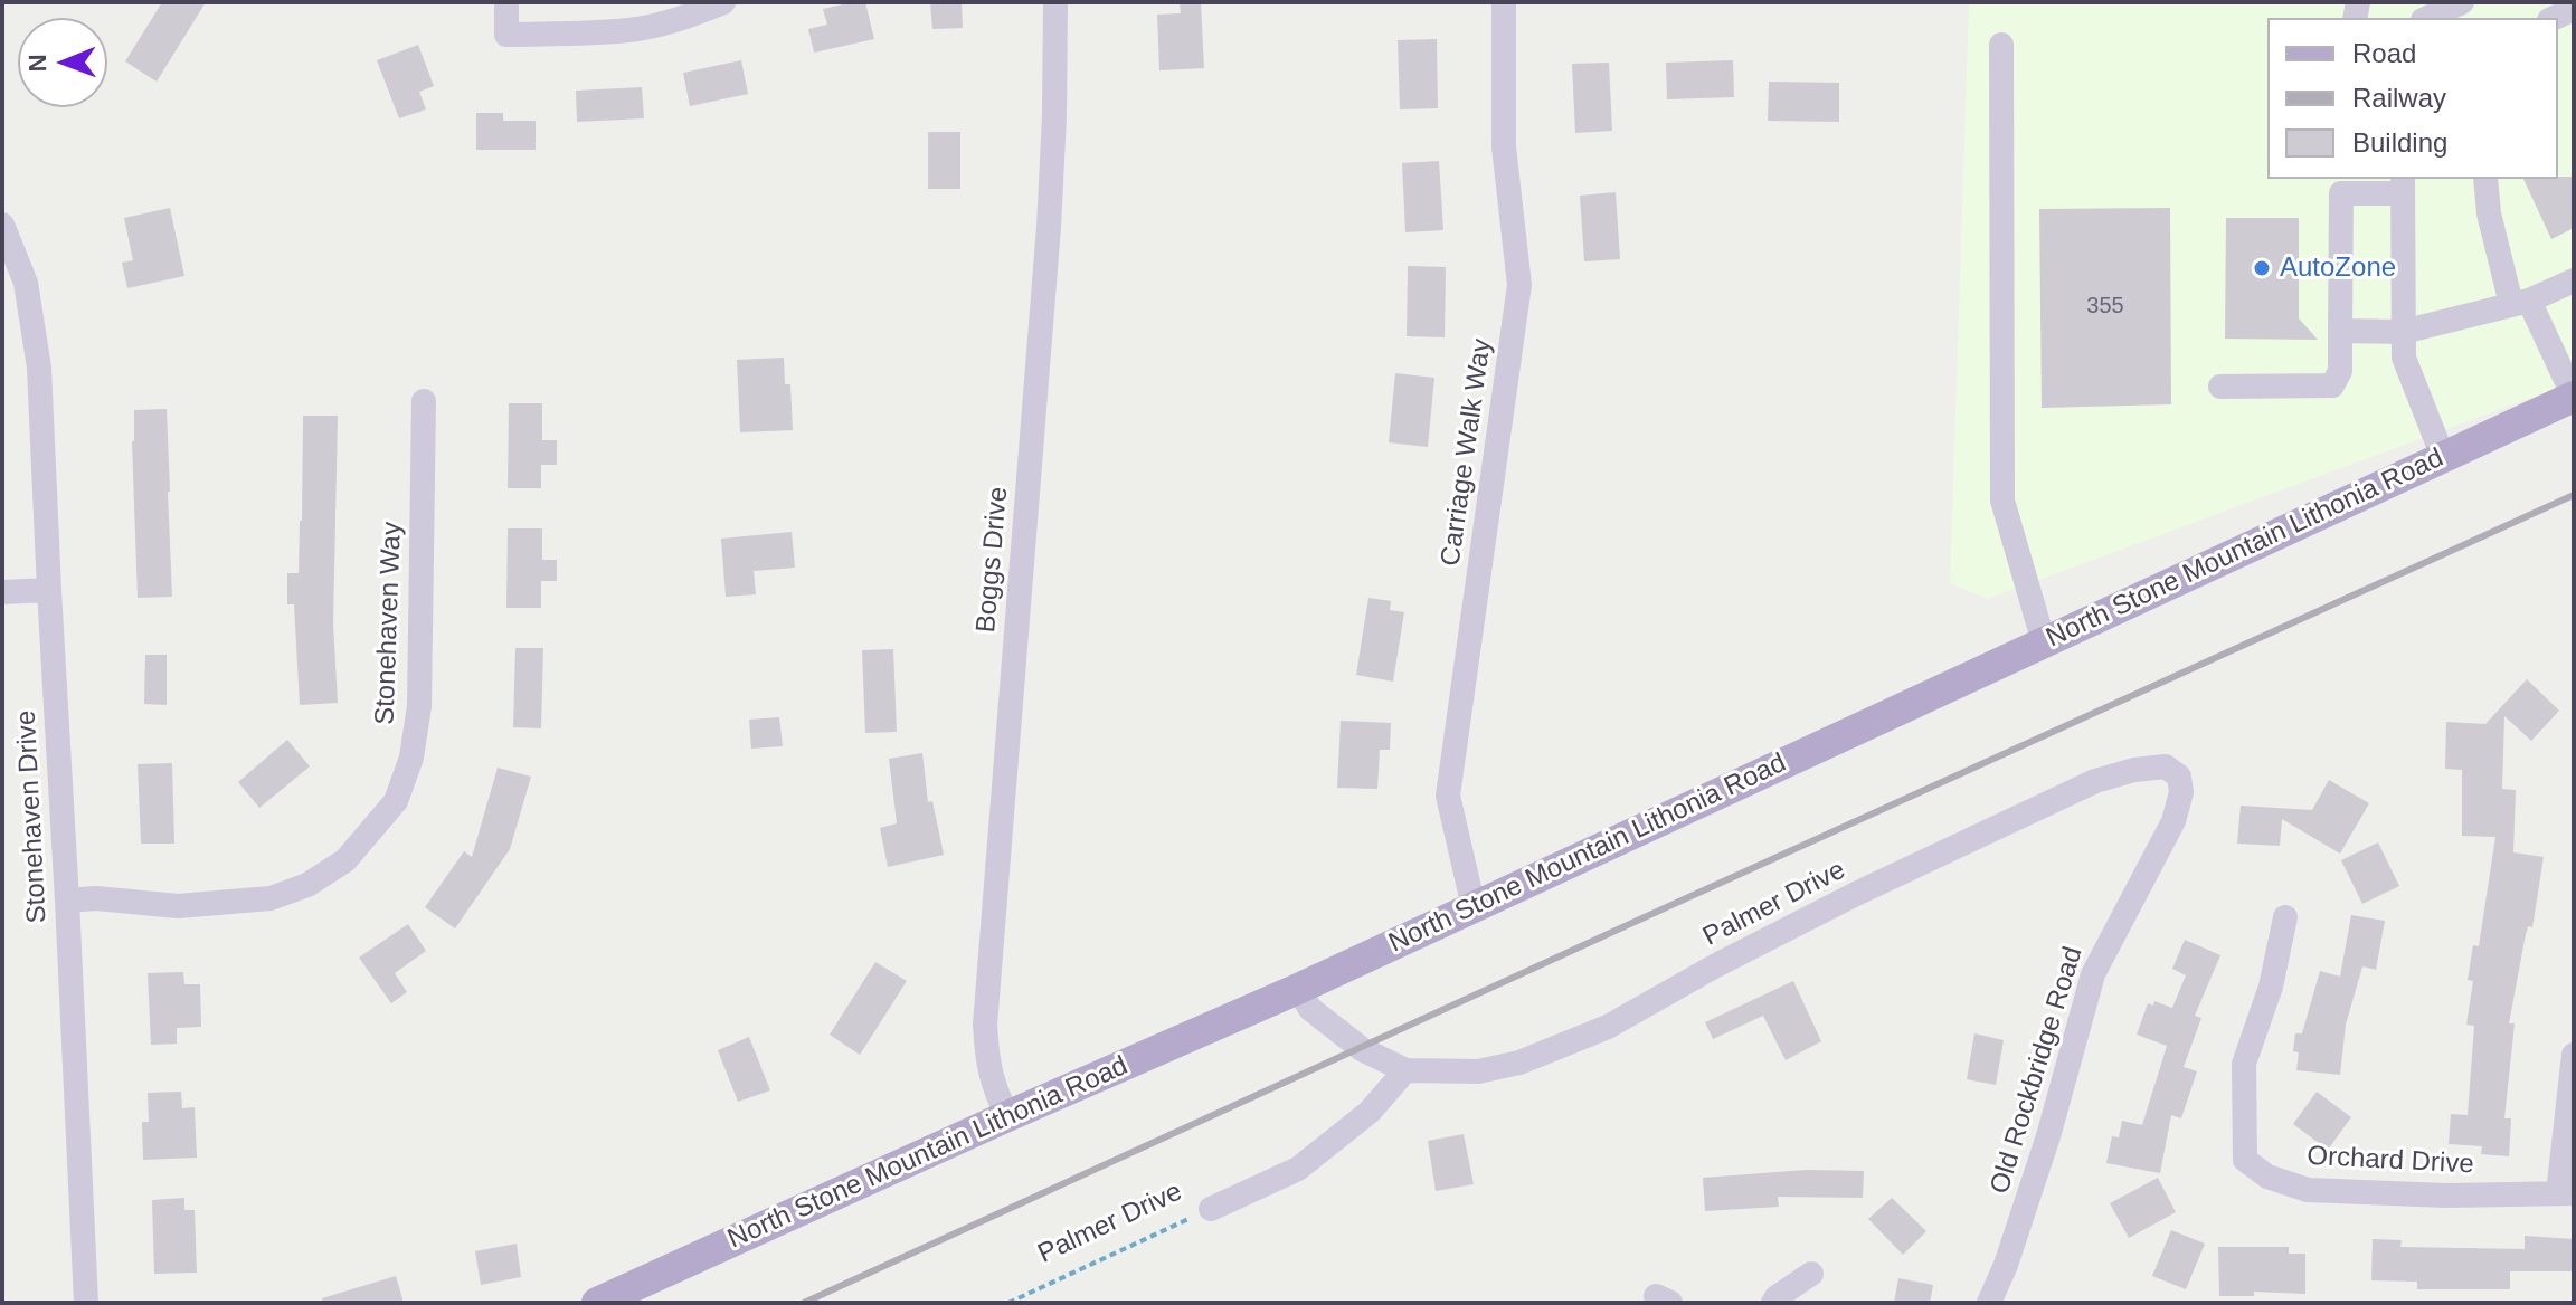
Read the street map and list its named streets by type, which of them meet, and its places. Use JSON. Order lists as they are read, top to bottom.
{
  "streets": {
    "main road": ["North Stone Mountain Lithonia Road"],
    "street": [
      "Carriage Walk Way",
      "Boggs Drive",
      "Stonehaven Way",
      "Stonehaven Drive",
      "Palmer Drive",
      "Old Rockbridge Road",
      "Orchard Drive"
    ]
  },
  "crossings": [
    ["Carriage Walk Way", "North Stone Mountain Lithonia Road"],
    ["North Stone Mountain Lithonia Road", "Boggs Drive"],
    ["North Stone Mountain Lithonia Road", "Palmer Drive"],
    ["Stonehaven Way", "Stonehaven Drive"],
    ["Palmer Drive", "Old Rockbridge Road"]
  ],
  "places": ["AutoZone"],
  "house_numbers": ["355"],
  "legend": ["Road", "Railway", "Building"],
  "north": "left"
}
